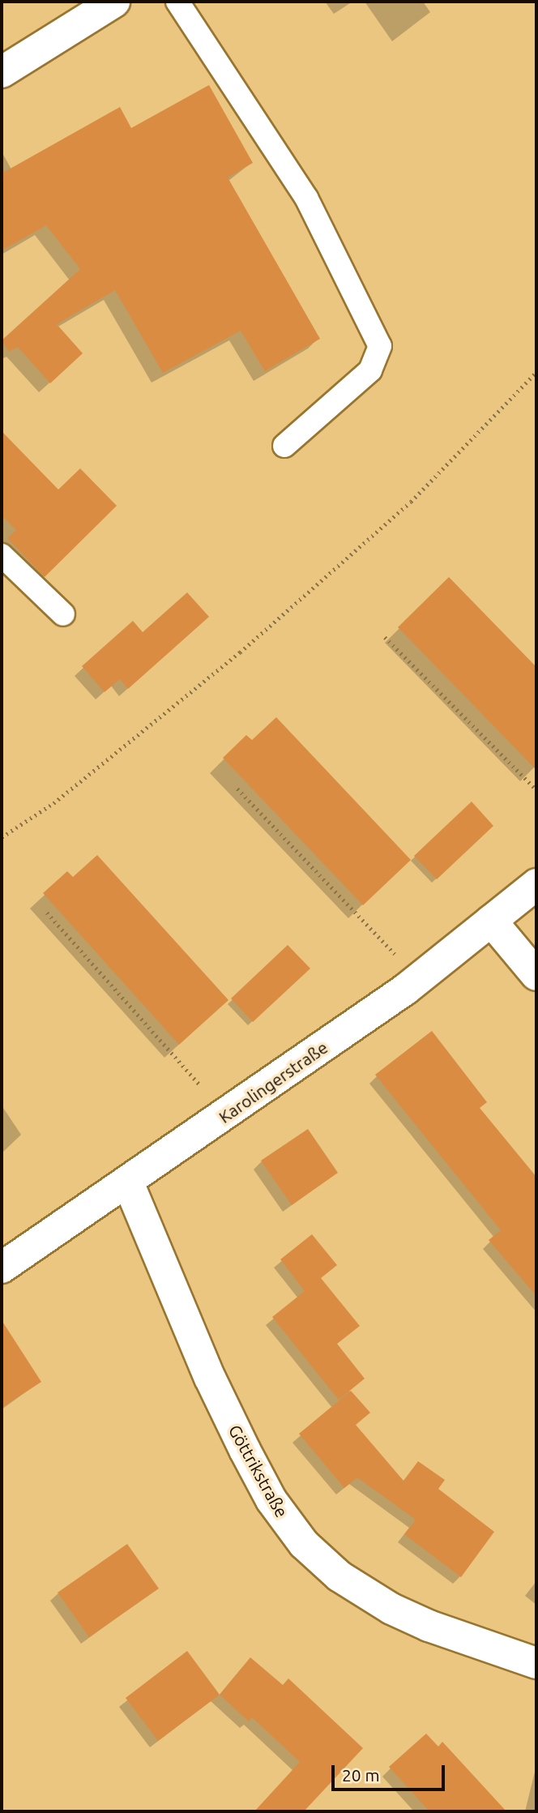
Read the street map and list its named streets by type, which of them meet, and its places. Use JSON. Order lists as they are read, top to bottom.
{
  "streets": {
    "street": ["Karolingerstraße", "Göttrikstraße"]
  },
  "crossings": [
    ["Karolingerstraße", "Göttrikstraße"]
  ],
  "scale_bar": "20 m"
}
